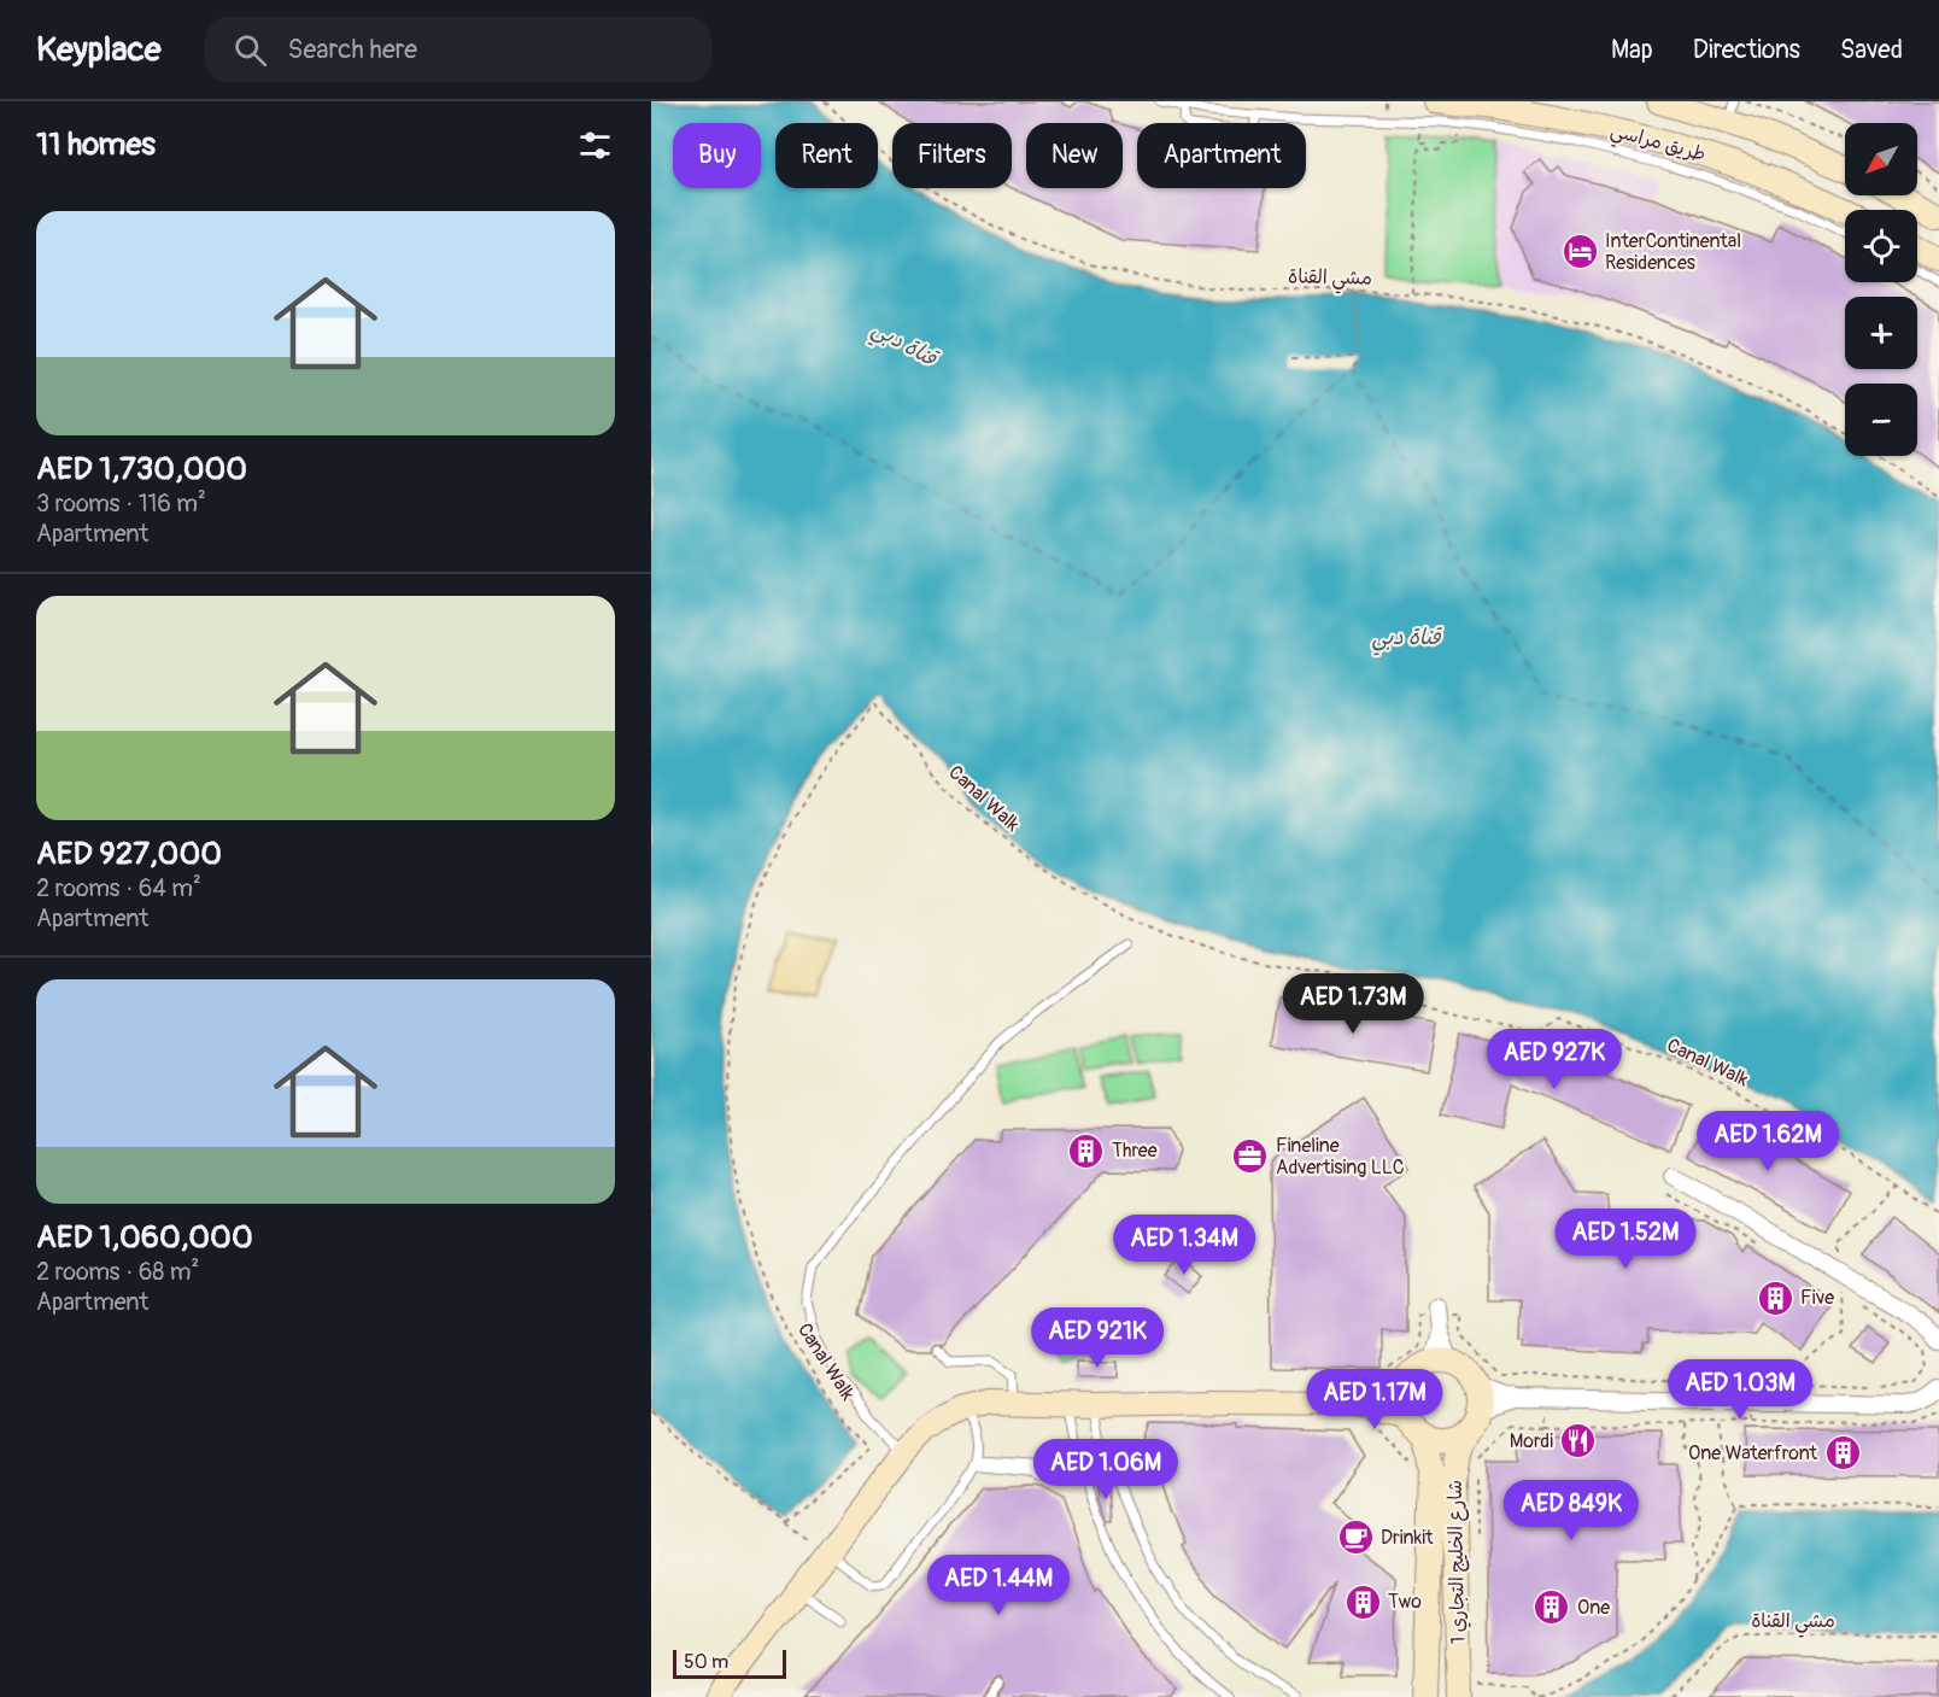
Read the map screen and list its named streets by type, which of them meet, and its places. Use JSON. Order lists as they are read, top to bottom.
{
  "streets": {
    "street": ["طريق مراسي", "شارع الخليج التجاري 1"],
    "path": ["مشي القناة", "Canal Walk"]
  },
  "water": ["قناة دبي"],
  "places": {
    "hotel": ["InterContinental Residences"],
    "building": [
      "Three",
      "Five",
      "One Waterfront",
      "Two",
      "One"
    ],
    "office": ["Fineline Advertising LLC"],
    "restaurant": ["Mordi"],
    "cafe": ["Drinkit"]
  },
  "scale_bar": "50 m",
  "north": "bottom left",
  "page": {
    "header": "Keyplace",
    "search": "Search here",
    "nav": ["Map", "Directions", "Saved"],
    "heading": "11 homes",
    "map_buttons": ["+", "−"],
    "chip": [
      "Buy",
      "Rent",
      "Filters",
      "New",
      "Apartment"
    ],
    "list": [
      {
        "name": "AED 1,730,000",
        "note": "3 rooms · 116 m² · Apartment"
      },
      {
        "name": "AED 927,000",
        "note": "2 rooms · 64 m² · Apartment"
      },
      {
        "name": "AED 1,060,000",
        "note": "2 rooms · 68 m² · Apartment"
      }
    ],
    "price": [
      "AED 1.73M",
      "AED 927K",
      "AED 1.62M",
      "AED 1.52M",
      "AED 1.34M",
      "AED 921K",
      "AED 1.03M",
      "AED 1.17M",
      "AED 1.06M",
      "AED 849K",
      "AED 1.44M"
    ],
    "scale": "50 m"
  }
}
